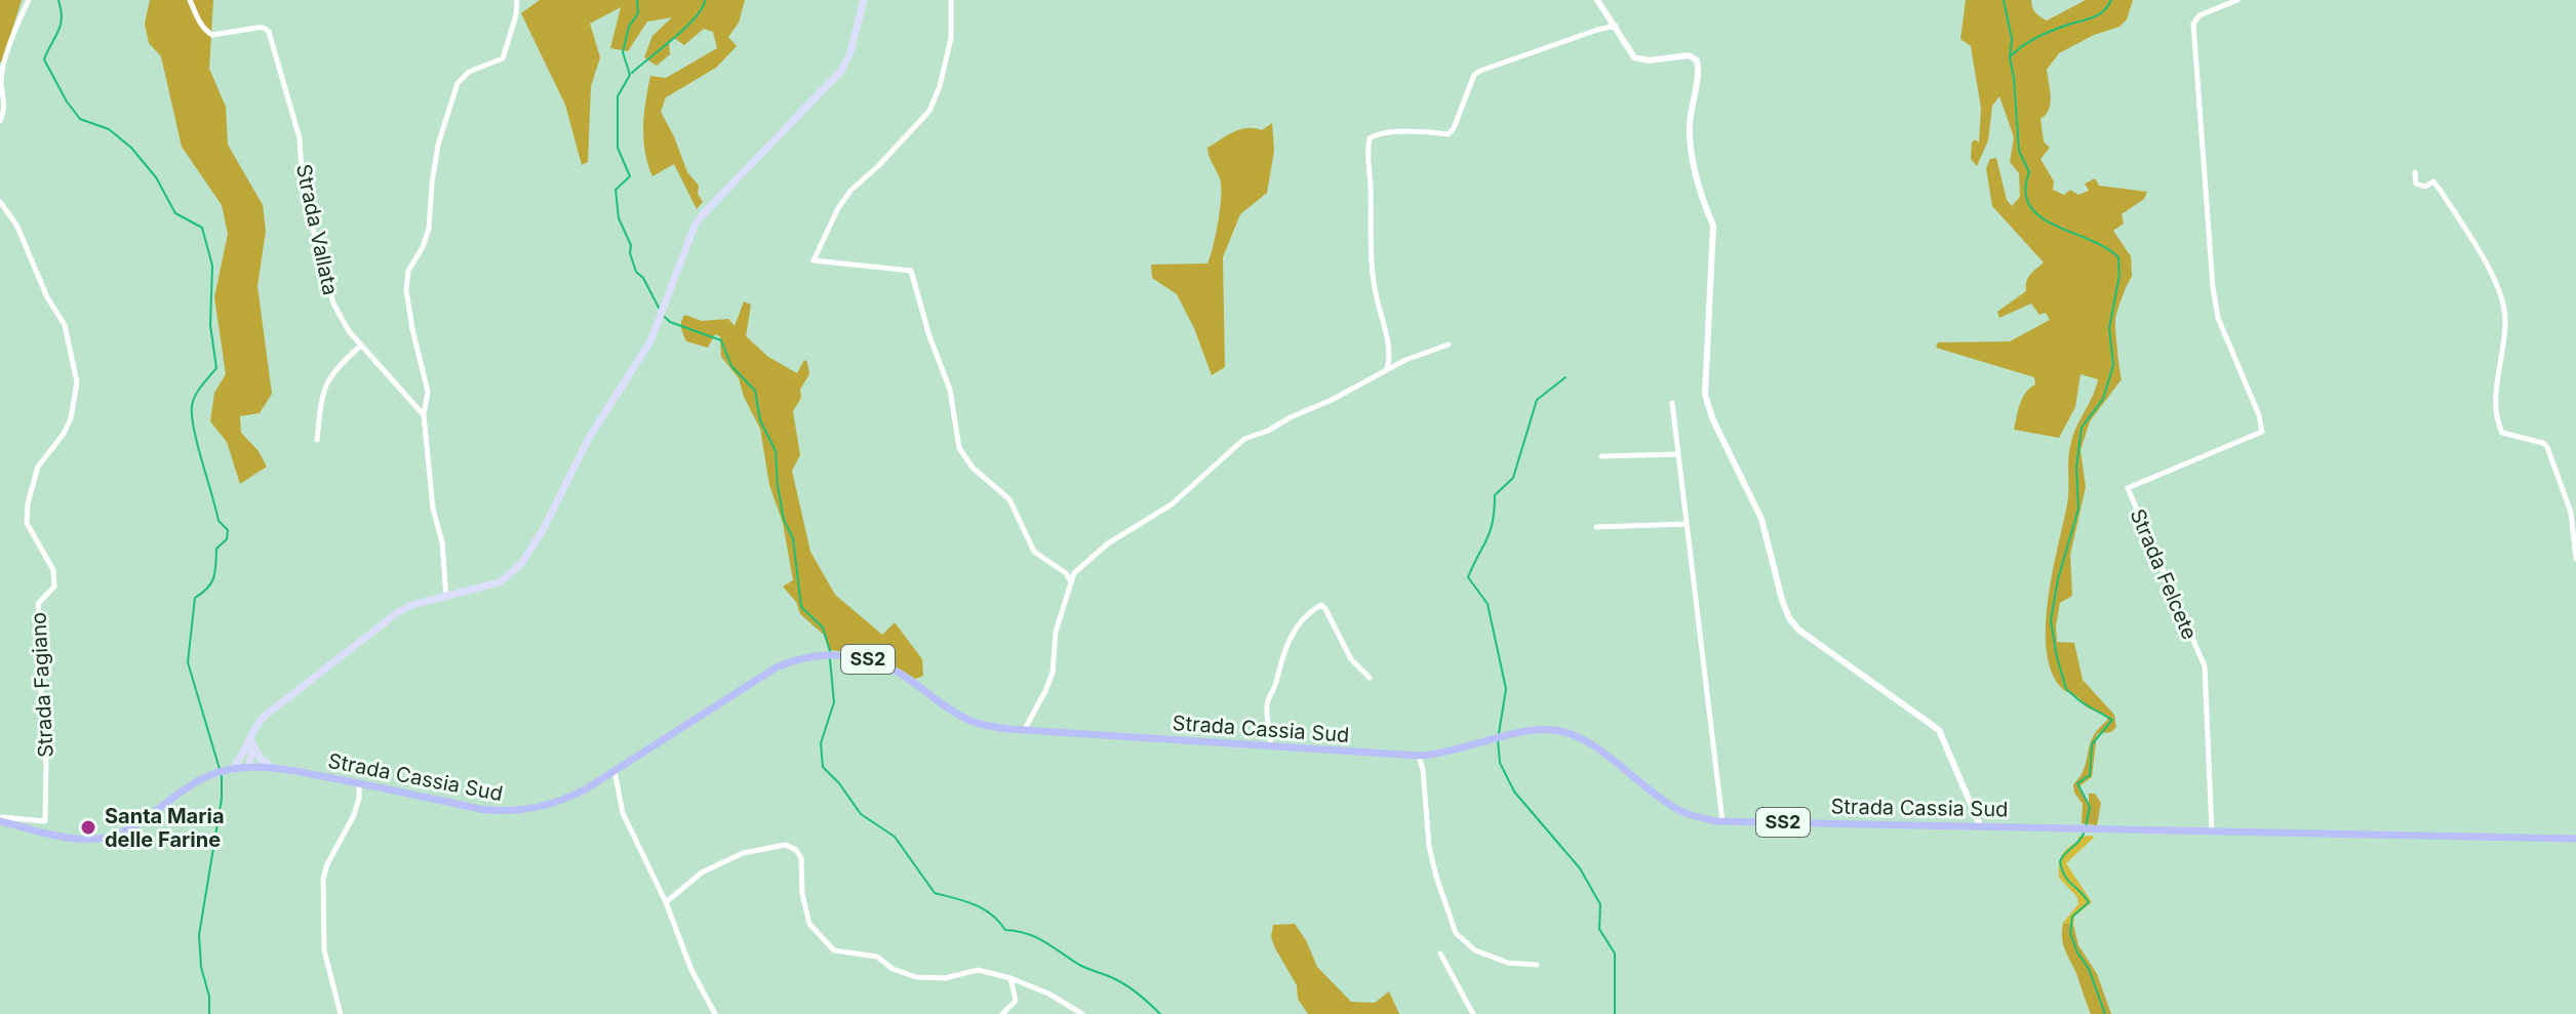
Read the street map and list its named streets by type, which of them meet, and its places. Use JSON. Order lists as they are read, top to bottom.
{
  "streets": {
    "main road": ["SS2", "Strada Cassia Sud"],
    "street": ["Strada Vallata", "Strada Felcete", "Strada Fagiano"]
  },
  "crossings": [
    ["Strada Felcete", "Strada Cassia Sud"],
    ["Strada Fagiano", "Strada Cassia Sud"]
  ],
  "places": ["Santa Maria delle Farine"]
}
